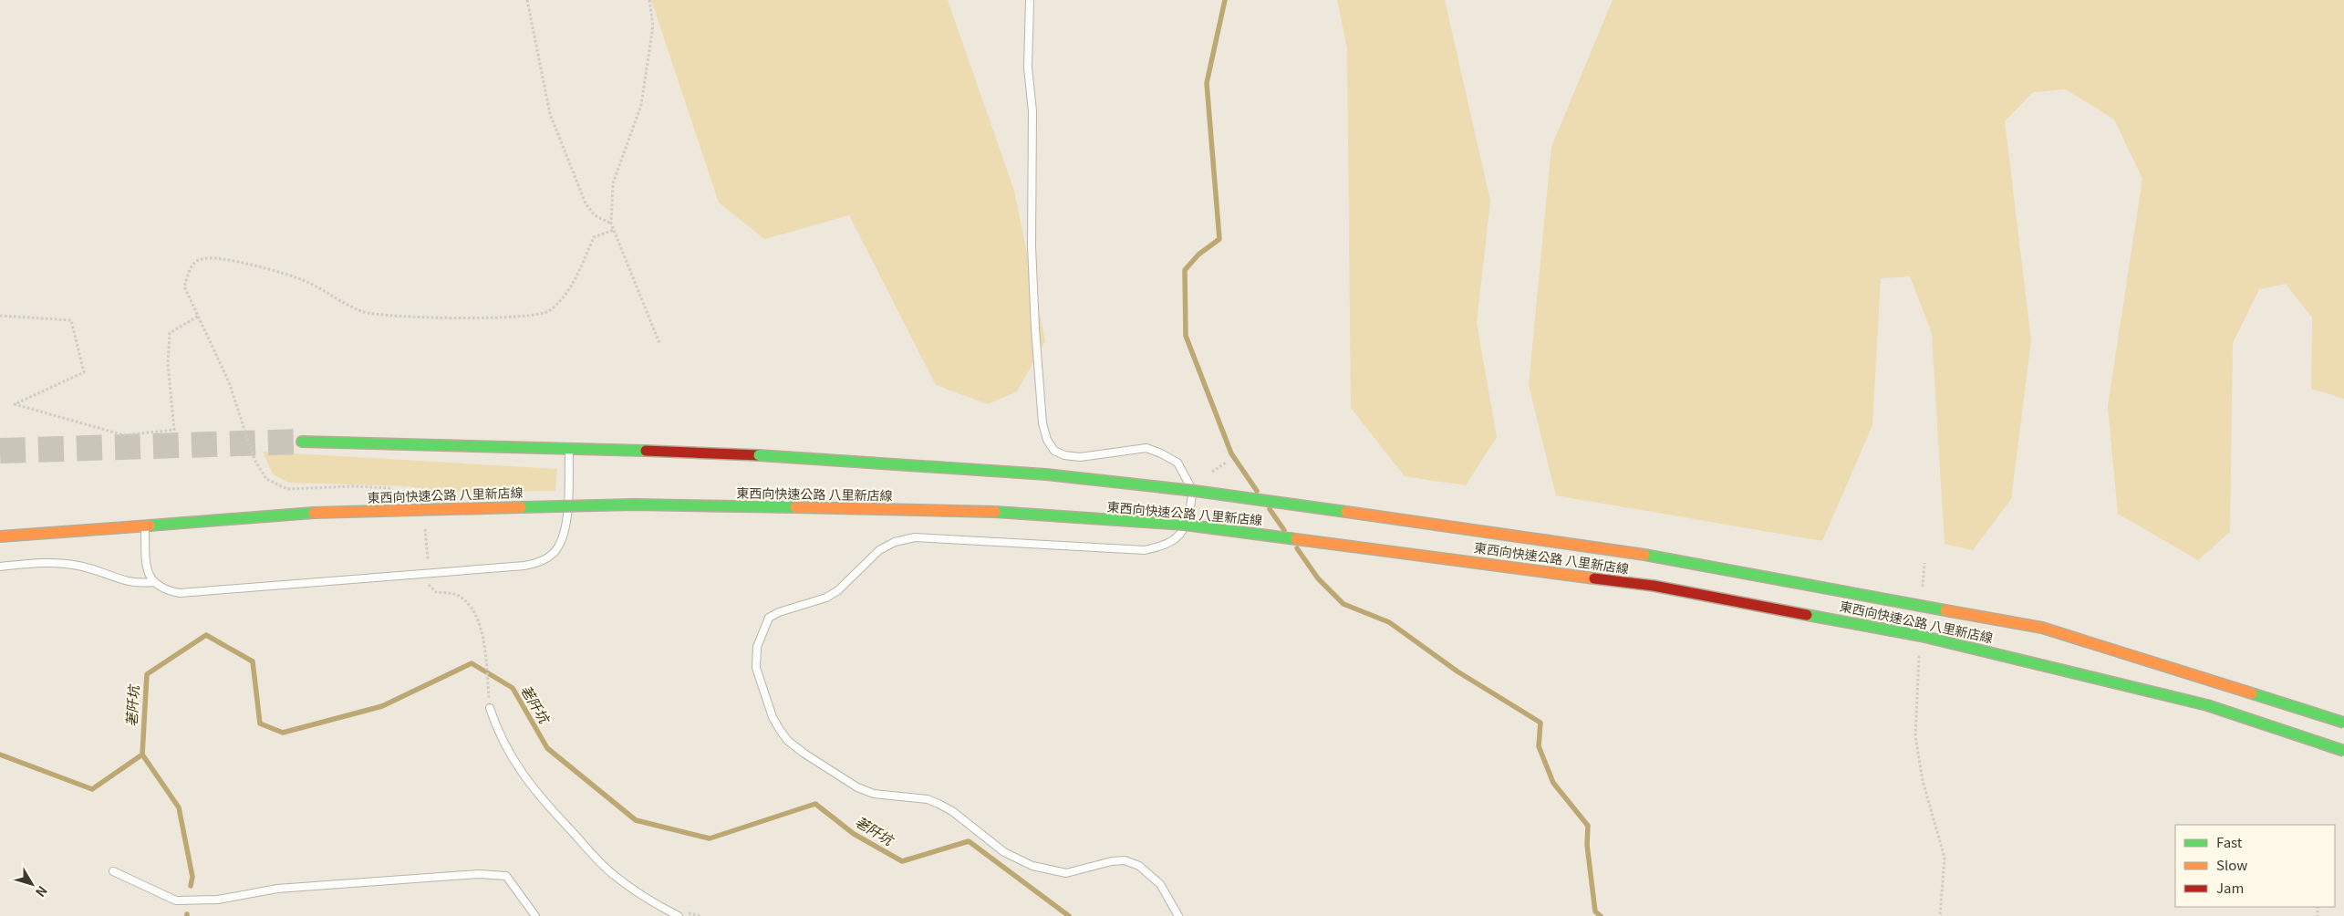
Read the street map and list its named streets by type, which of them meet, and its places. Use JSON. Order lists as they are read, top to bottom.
{
  "streets": {
    "highway": ["東西向快速公路 八里新店線"]
  },
  "water": ["荖阡坑"],
  "legend": ["Fast", "Slow", "Jam"],
  "north": "bottom right"
}
